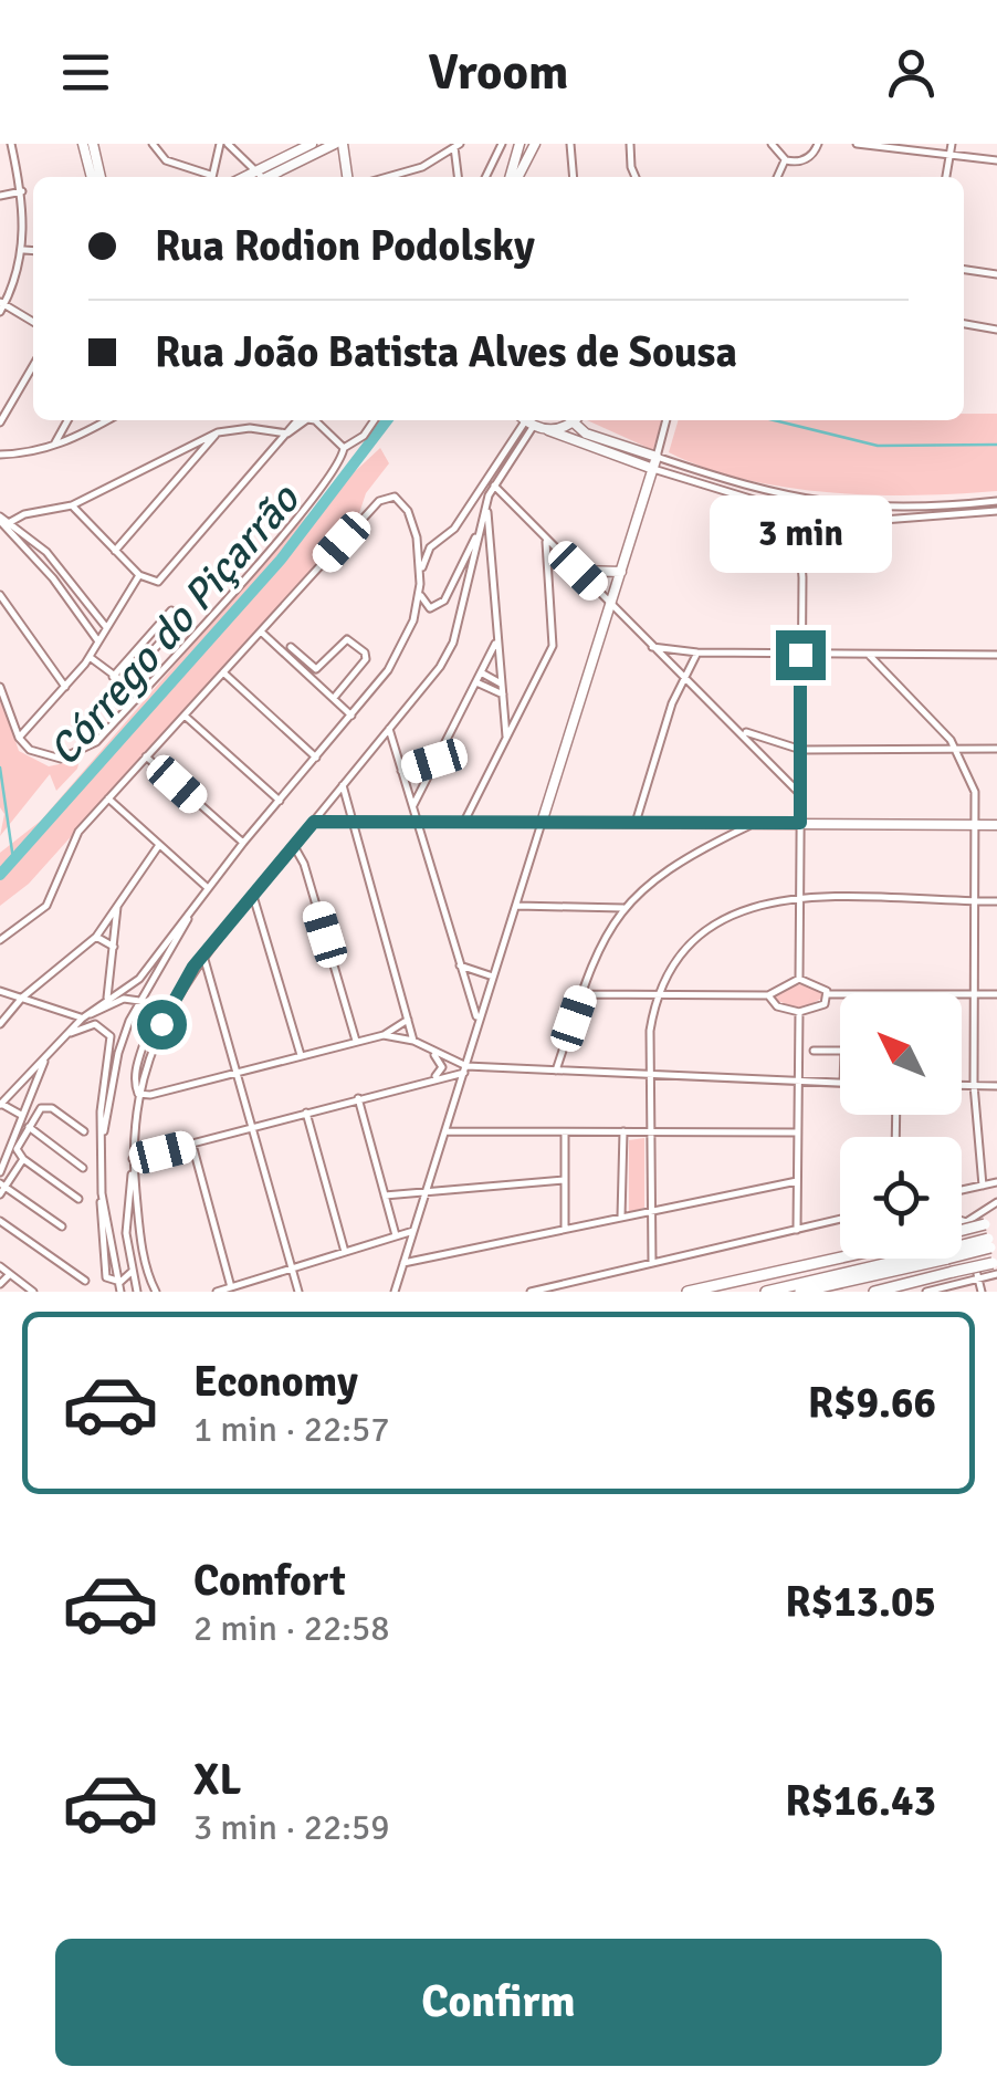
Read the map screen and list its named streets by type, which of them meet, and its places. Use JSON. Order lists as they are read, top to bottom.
{
  "water": ["Córrego do Piçarrão"],
  "north": "top left",
  "page": {
    "header": "Vroom",
    "banner": ["Rua Rodion Podolsky", "Rua João Batista Alves de Sousa"],
    "bubble": "3 min",
    "list": [
      {
        "name": "Economy",
        "note": "1 min · 22:57",
        "value": "R$9.66"
      },
      {
        "name": "Comfort",
        "note": "2 min · 22:58",
        "value": "R$13.05"
      },
      {
        "name": "XL",
        "note": "3 min · 22:59",
        "value": "R$16.43"
      }
    ],
    "buttons": "Confirm"
  }
}
